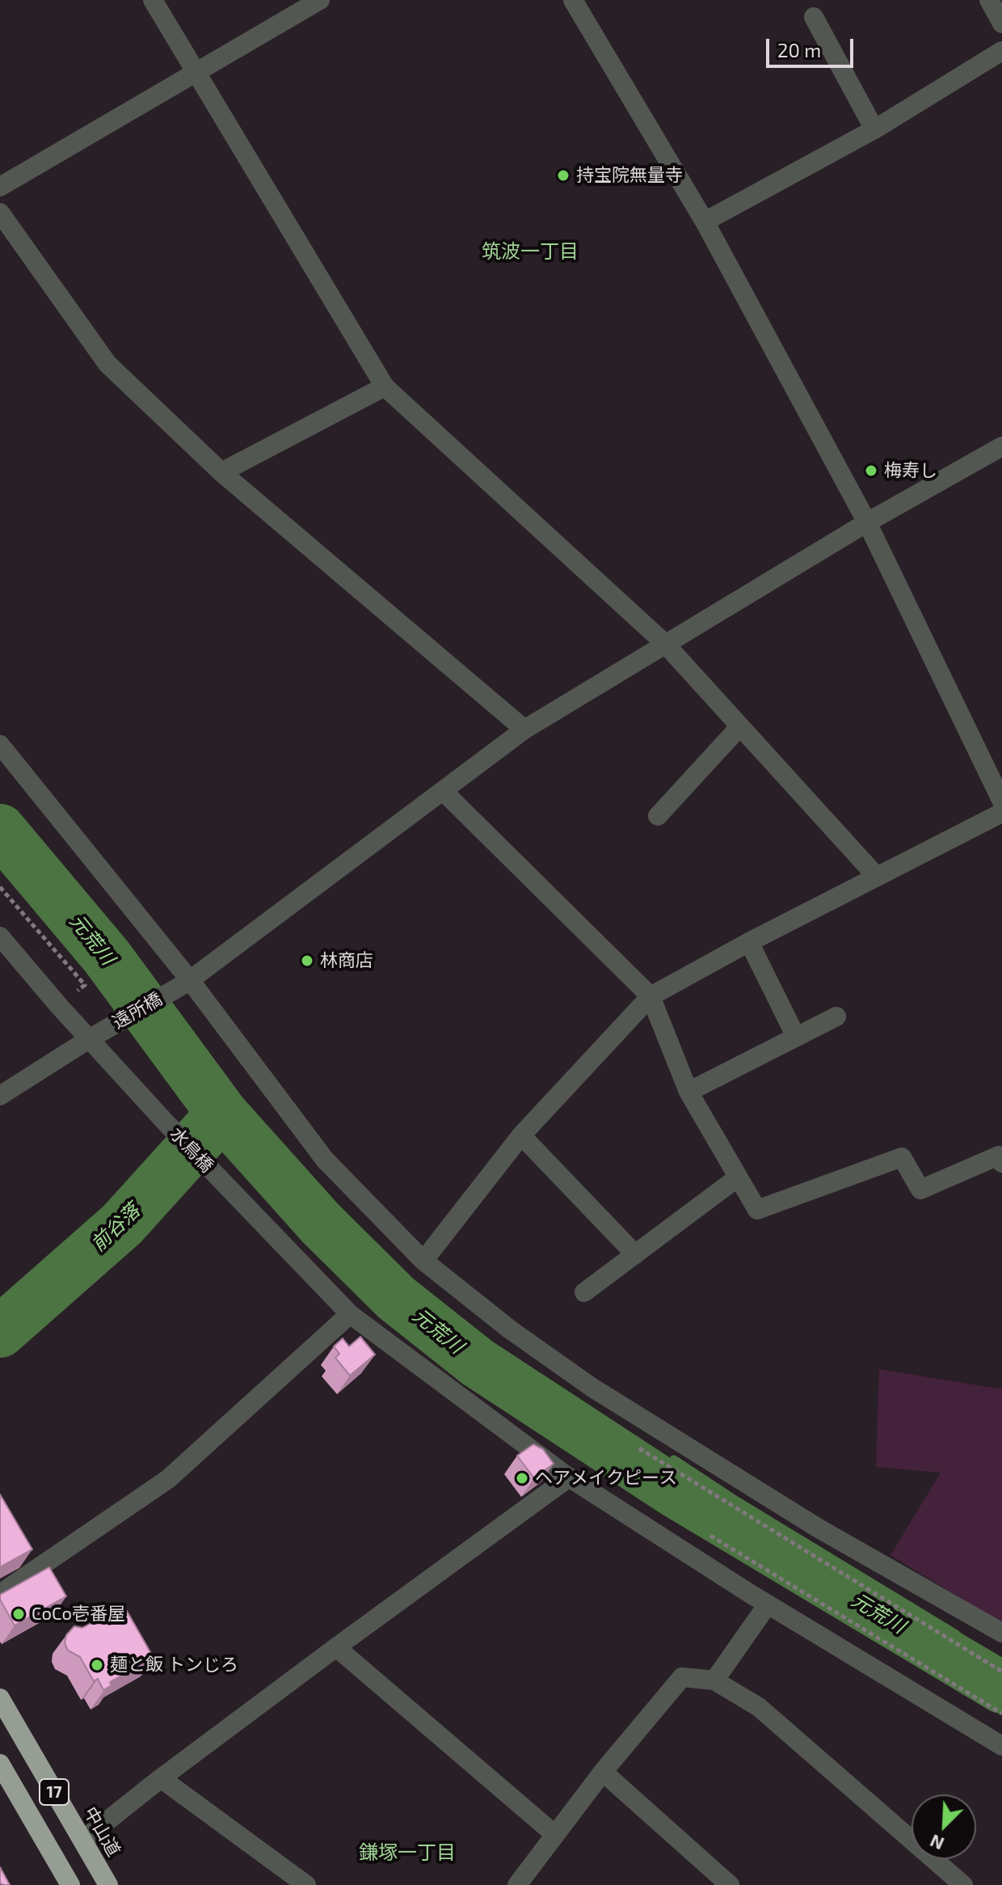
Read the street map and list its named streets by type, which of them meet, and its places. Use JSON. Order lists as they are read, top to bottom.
{
  "streets": {
    "highway": ["17", "中山道"],
    "street": ["遠所橋", "水鳥橋"]
  },
  "crossings": [
    ["遠所橋", "水鳥橋"]
  ],
  "districts": ["筑波一丁目", "鎌塚一丁目"],
  "water": ["元荒川", "前谷落"],
  "places": [
    "持宝院無量寺",
    "梅寿し",
    "林商店",
    "ヘアメイクピース",
    "CoCo壱番屋",
    "麺と飯 トンじろ"
  ],
  "scale_bar": "20 m",
  "north": "bottom left"
}
